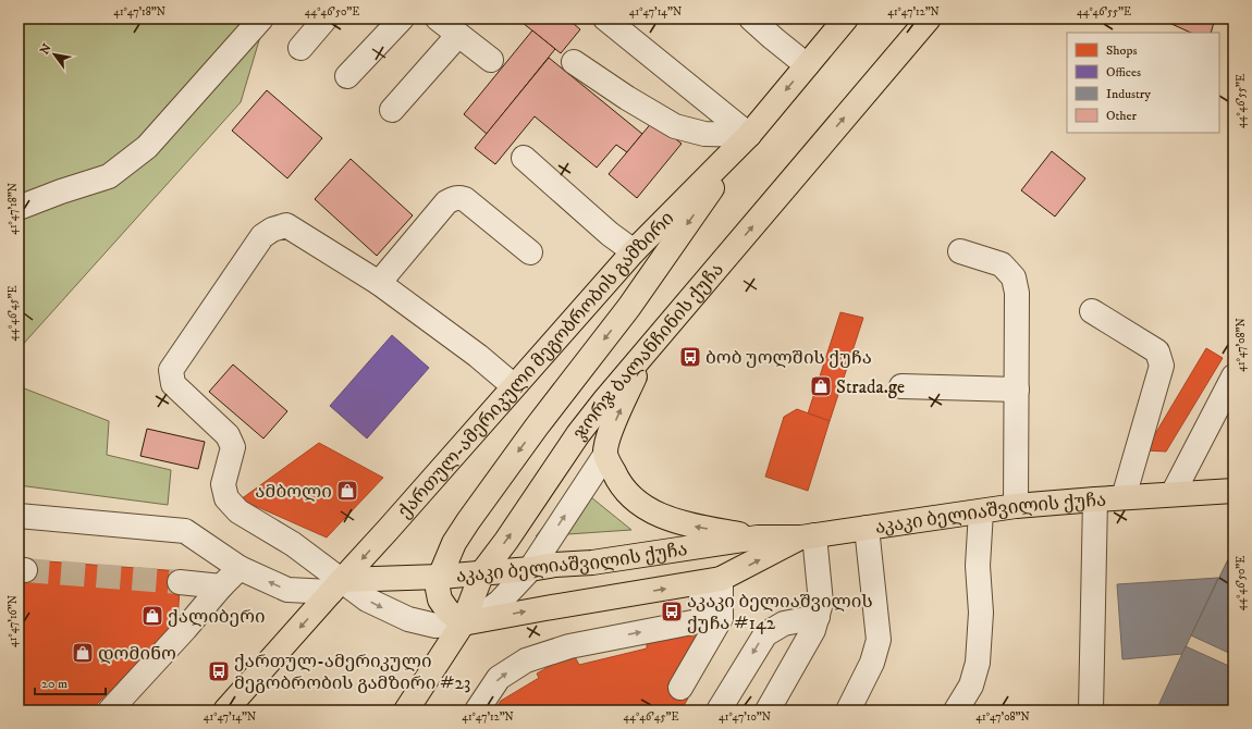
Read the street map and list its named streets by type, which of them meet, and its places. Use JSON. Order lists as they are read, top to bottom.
{
  "streets": {
    "main road": ["ჯორჯ ბალანჩინის ქუჩა", "ქართულ-ამერიკული მეგობრობის გამზირი", "აკაკი ბელიაშვილის ქუჩა"]
  },
  "crossings": [
    ["ჯორჯ ბალანჩინის ქუჩა", "აკაკი ბელიაშვილის ქუჩა"],
    ["ქართულ-ამერიკული მეგობრობის გამზირი", "აკაკი ბელიაშვილის ქუჩა"]
  ],
  "places": {
    "bus stop": ["ბობ უოლშის ქუჩა", "აკაკი ბელიაშვილის ქუჩა #142", "ქართულ-ამერიკული მეგობრობის გამზირი #23"],
    "shop": [
      "Strada.ge",
      "ამბოლი",
      "ქალიბერი",
      "დომინო"
    ]
  },
  "legend": [
    "Shops",
    "Offices",
    "Industry",
    "Other"
  ],
  "scale_bar": "20 m",
  "north": "top left",
  "coordinates": [
    "41°47'18\"N",
    "44°46'50\"E",
    "41°47'14\"N",
    "41°47'12\"N",
    "44°46'55\"E",
    "44°46'45\"E",
    "41°47'08\"N",
    "41°47'16\"N",
    "41°47'10\"N"
  ]
}
